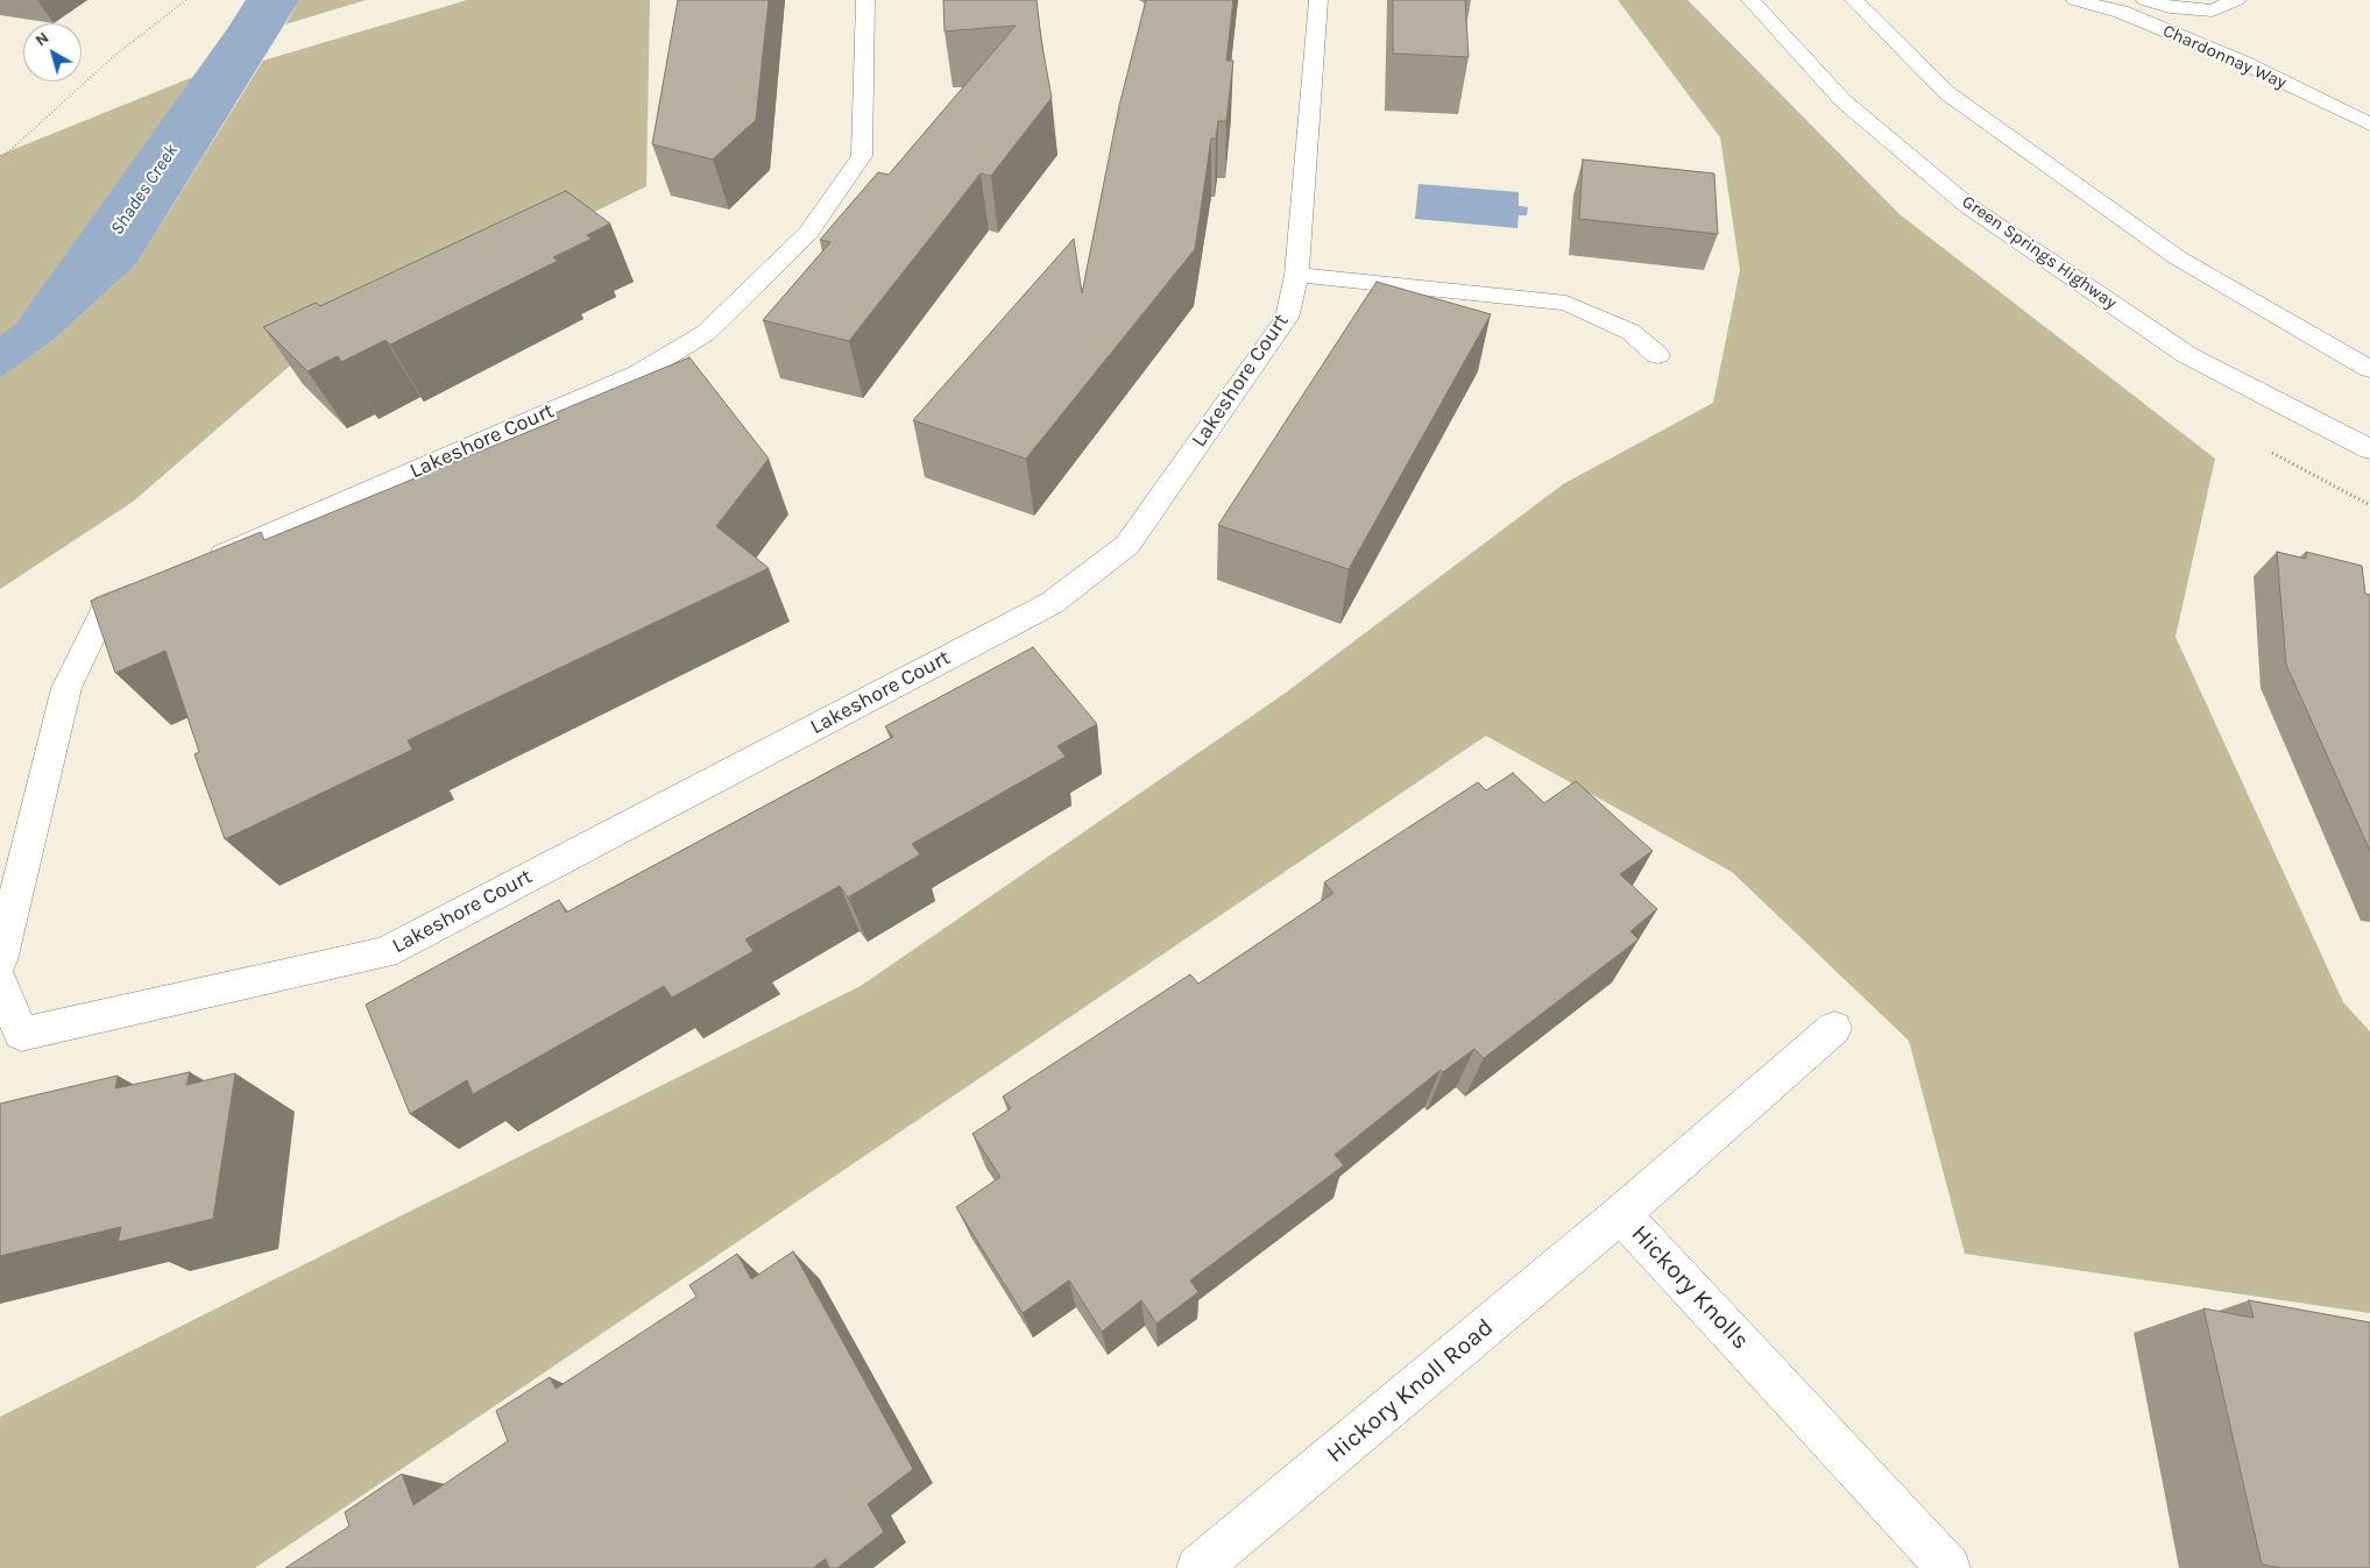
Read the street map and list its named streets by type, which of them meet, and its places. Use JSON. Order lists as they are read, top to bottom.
{
  "streets": {
    "street": [
      "Chardonnay Way",
      "Green Springs Highway",
      "Lakeshore Court",
      "Hickory Knolls",
      "Hickory Knoll Road"
    ]
  },
  "crossings": [
    ["Hickory Knolls", "Hickory Knoll Road"]
  ],
  "water": ["Shades Creek"],
  "north": "top left"
}
